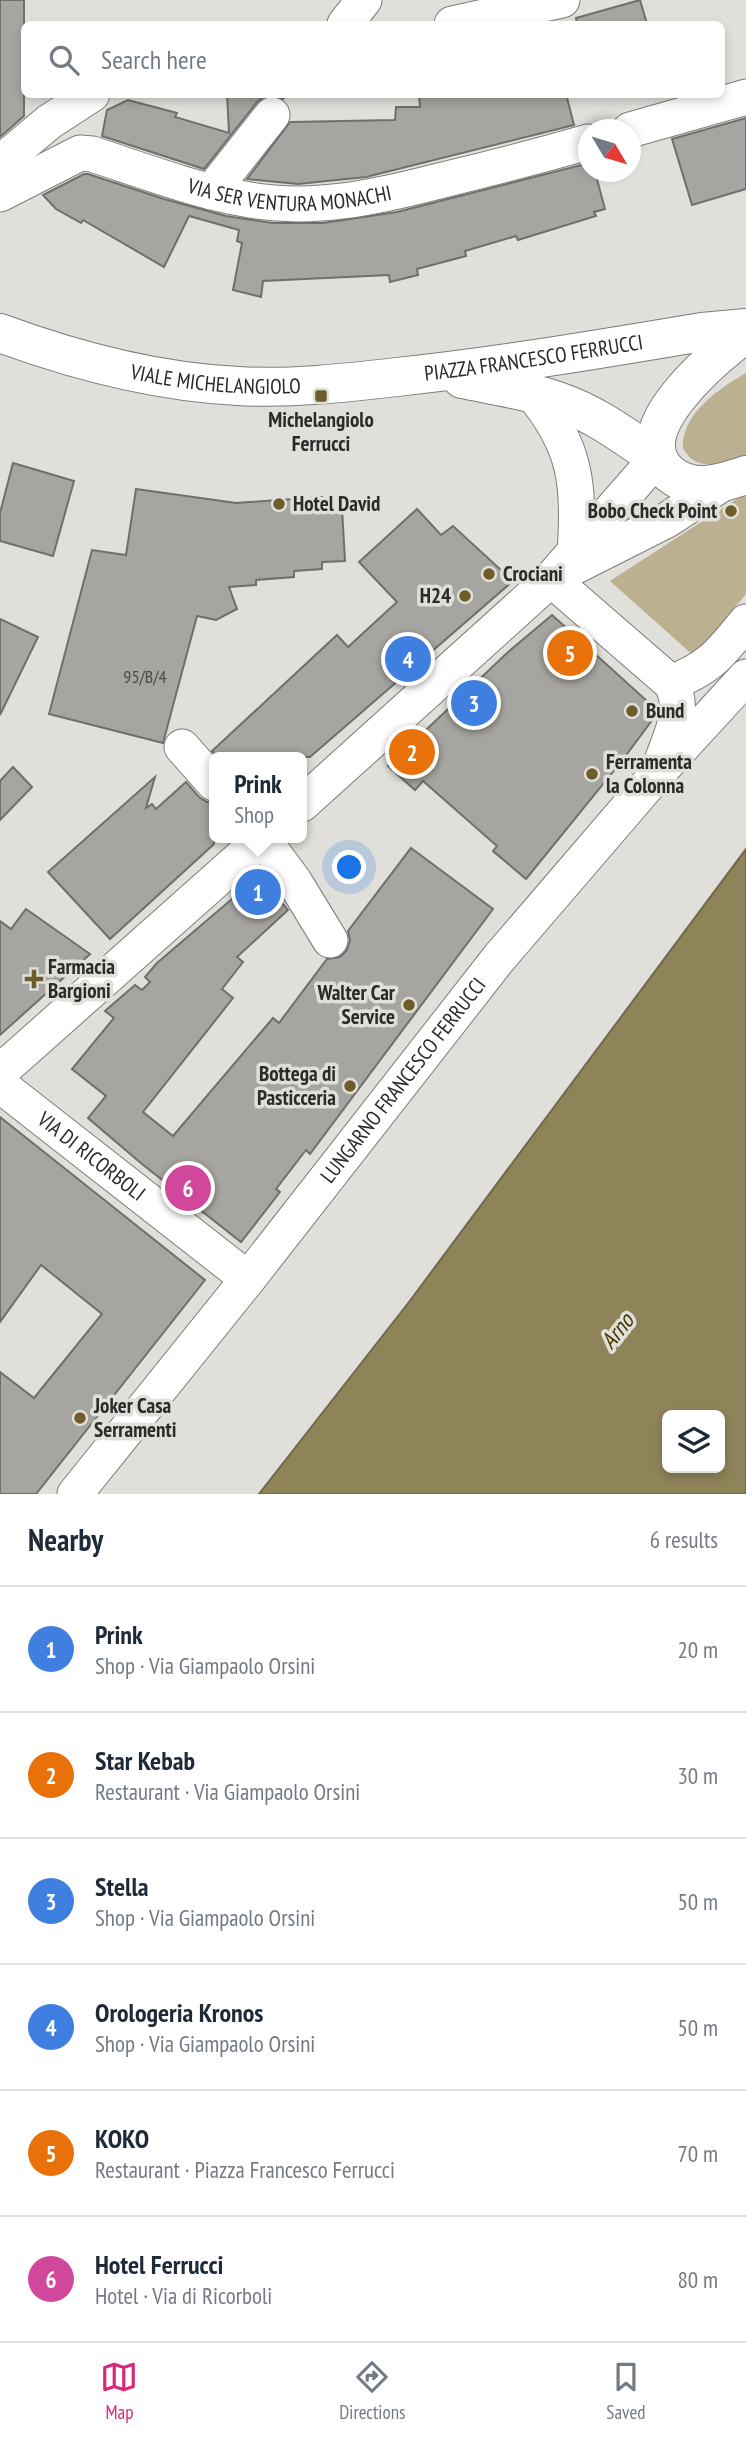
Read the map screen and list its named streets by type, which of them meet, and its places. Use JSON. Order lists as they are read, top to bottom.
{
  "streets": {
    "main road": ["PIAZZA FRANCESCO FERRUCCI", "VIALE MICHELANGIOLO"],
    "street": ["VIA SER VENTURA MONACHI", "LUNGARNO FRANCESCO FERRUCCI", "VIA DI RICORBOLI"]
  },
  "crossings": [
    ["PIAZZA FRANCESCO FERRUCCI", "VIALE MICHELANGIOLO"],
    ["LUNGARNO FRANCESCO FERRUCCI", "VIA DI RICORBOLI"]
  ],
  "water": ["Arno"],
  "places": {
    "transit": ["Michelangiolo Ferrucci"],
    "other": [
      "Hotel David",
      "Bobo Check Point",
      "Crociani",
      "H24",
      "Bund",
      "Ferramenta la Colonna",
      "Walter Car Service",
      "Bottega di Pasticceria",
      "Joker Casa Serramenti"
    ],
    "health": ["Farmacia Bargioni"]
  },
  "house_numbers": ["95/B/4"],
  "north": "bottom right",
  "page": {
    "search": "Search here",
    "pins": [
      "5",
      "4",
      "3",
      "2",
      "1",
      "6"
    ],
    "popup": ["Prink", "Shop"],
    "heading": ["Nearby", "6 results"],
    "list": [
      {
        "mark": "1",
        "name": "Prink",
        "note": "Shop · Via Giampaolo Orsini",
        "value": "20 m"
      },
      {
        "mark": "2",
        "name": "Star Kebab",
        "note": "Restaurant · Via Giampaolo Orsini",
        "value": "30 m"
      },
      {
        "mark": "3",
        "name": "Stella",
        "note": "Shop · Via Giampaolo Orsini",
        "value": "50 m"
      },
      {
        "mark": "4",
        "name": "Orologeria Kronos",
        "note": "Shop · Via Giampaolo Orsini",
        "value": "50 m"
      },
      {
        "mark": "5",
        "name": "KOKO",
        "note": "Restaurant · Piazza Francesco Ferrucci",
        "value": "70 m"
      },
      {
        "mark": "6",
        "name": "Hotel Ferrucci",
        "note": "Hotel · Via di Ricorboli",
        "value": "80 m"
      }
    ],
    "nav": ["Map", "Directions", "Saved"]
  }
}
